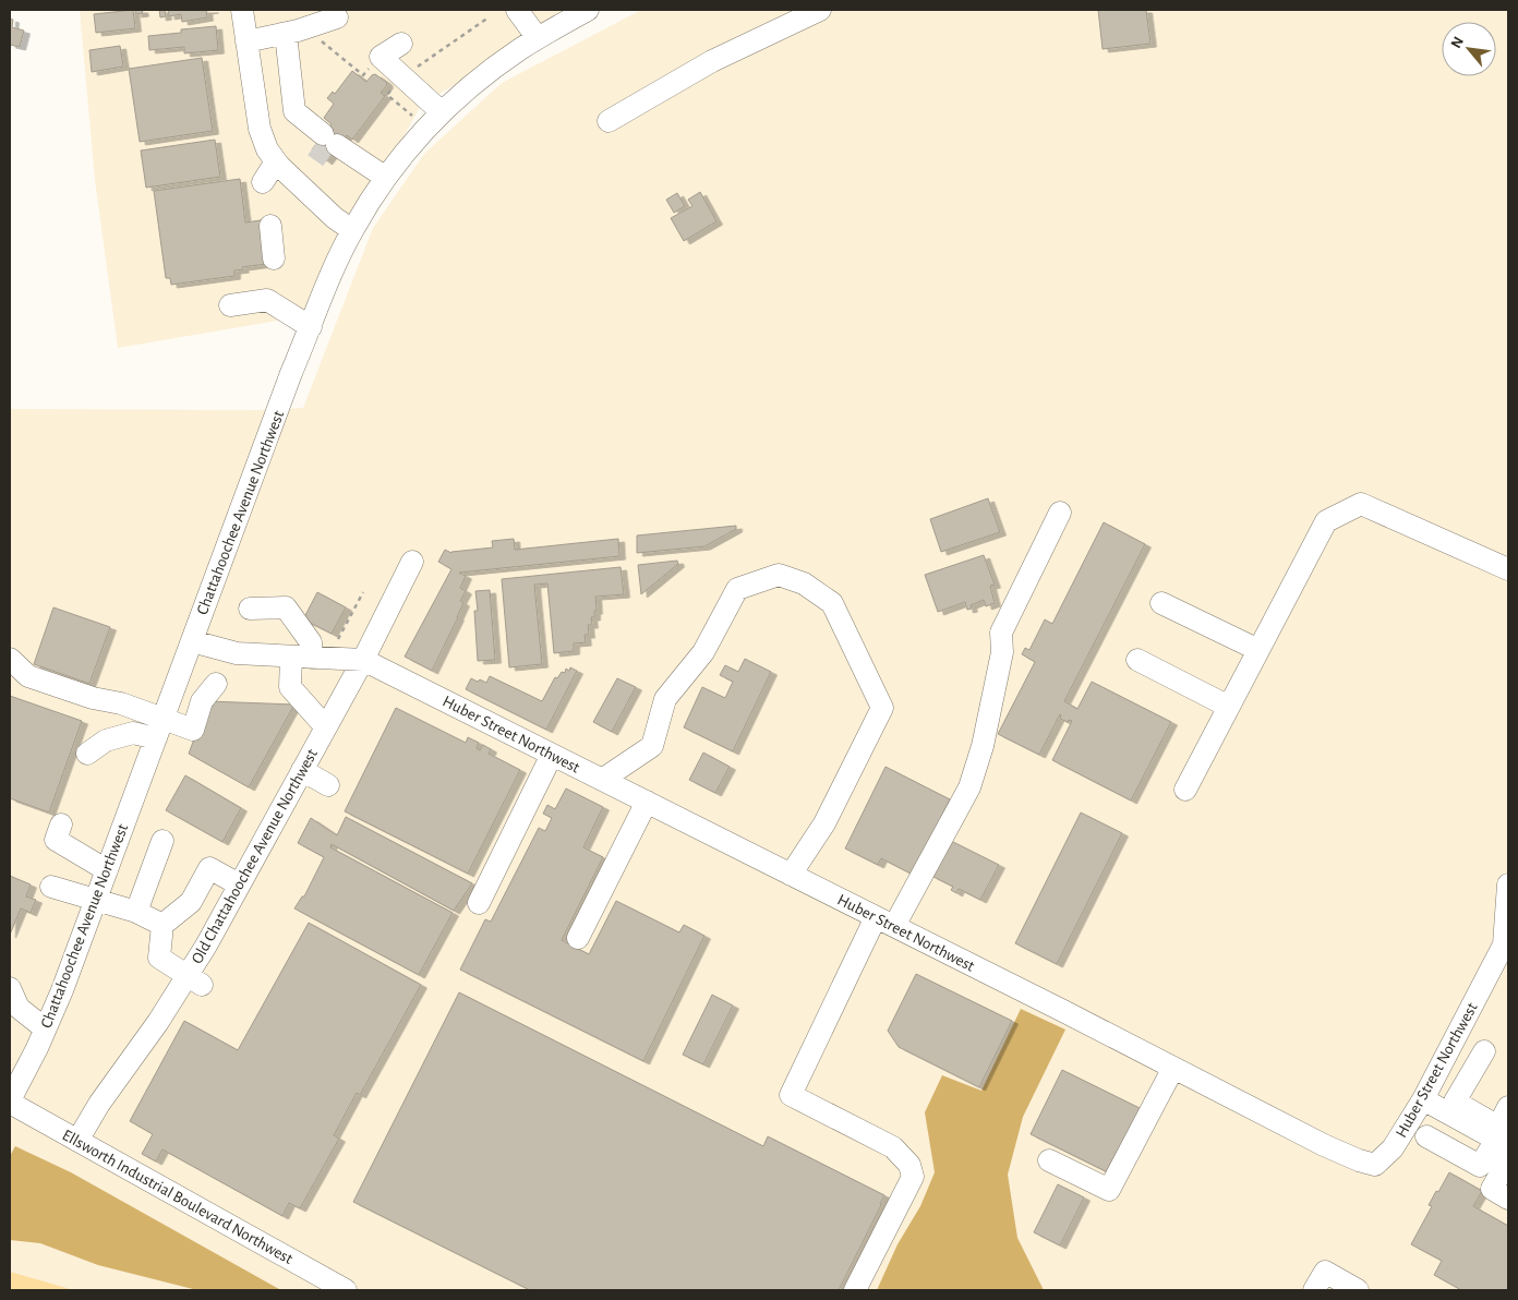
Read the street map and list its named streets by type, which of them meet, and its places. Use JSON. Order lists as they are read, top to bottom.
{
  "streets": {
    "street": [
      "Chattahoochee Avenue Northwest",
      "Huber Street Northwest",
      "Old Chattahoochee Avenue Northwest",
      "Ellsworth Industrial Boulevard Northwest"
    ]
  },
  "crossings": [
    ["Chattahoochee Avenue Northwest", "Huber Street Northwest"],
    ["Chattahoochee Avenue Northwest", "Ellsworth Industrial Boulevard Northwest"],
    ["Huber Street Northwest", "Old Chattahoochee Avenue Northwest"],
    ["Old Chattahoochee Avenue Northwest", "Ellsworth Industrial Boulevard Northwest"]
  ],
  "north": "top left"
}
